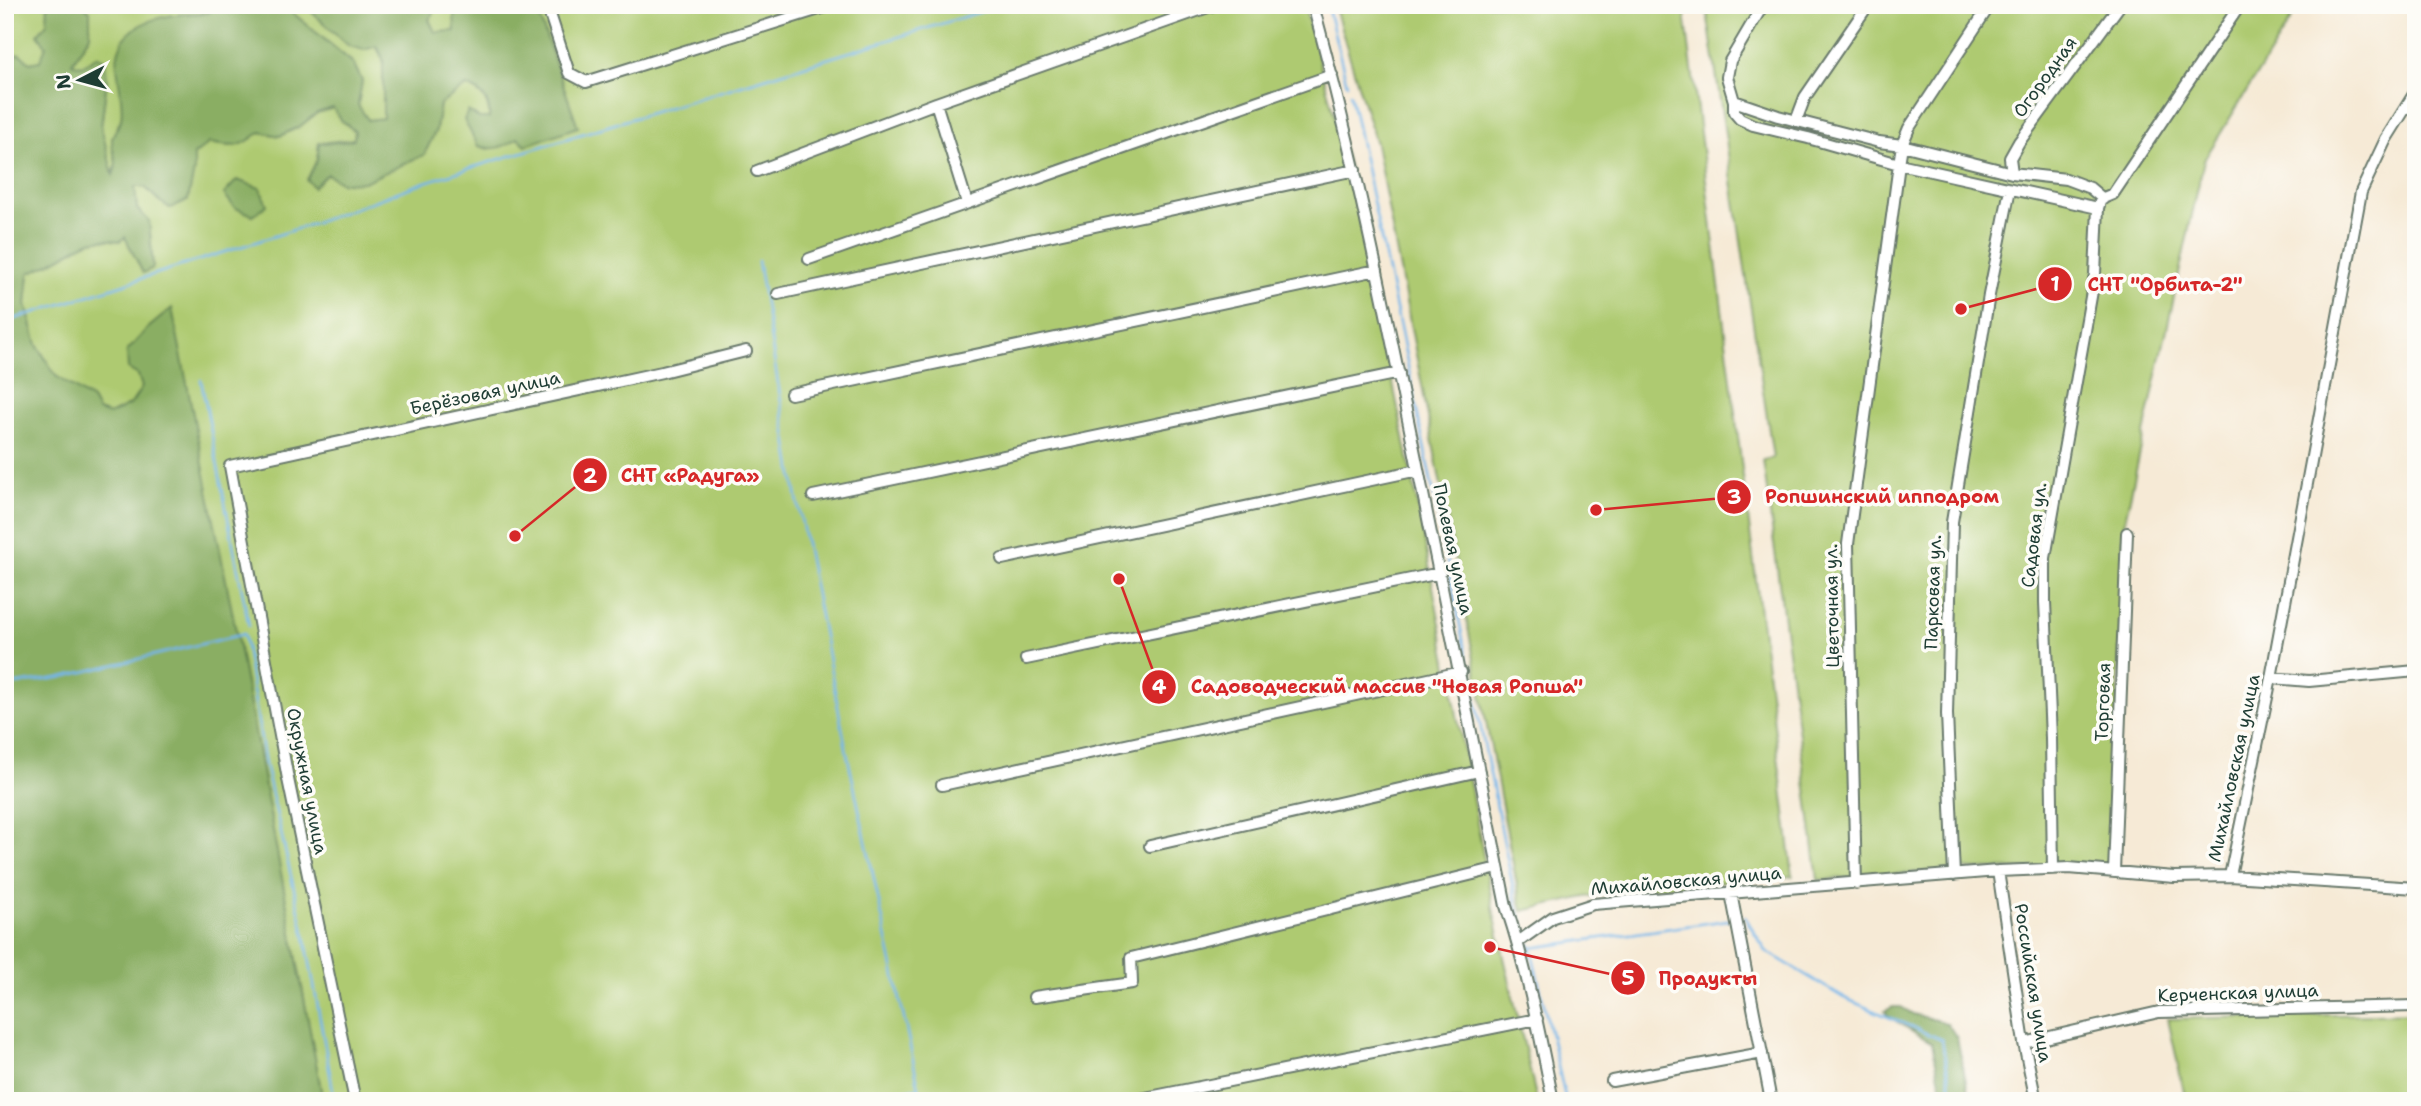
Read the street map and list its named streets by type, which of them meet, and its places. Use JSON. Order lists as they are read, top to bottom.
{
  "streets": {
    "street": [
      "Огородная",
      "Берёзовая улица",
      "Садовая ул.",
      "Полевая улица",
      "Парковая ул.",
      "Цветочная ул.",
      "Торговая",
      "Михайловская улица",
      "Окружная улица",
      "Российская улица",
      "Керченская улица"
    ]
  },
  "crossings": [
    ["Берёзовая улица", "Окружная улица"],
    ["Садовая ул.", "Михайловская улица"],
    ["Полевая улица", "Михайловская улица"],
    ["Парковая ул.", "Михайловская улица"],
    ["Цветочная ул.", "Михайловская улица"],
    ["Торговая", "Михайловская улица"],
    ["Михайловская улица", "Российская улица"],
    ["Российская улица", "Керченская улица"]
  ],
  "places": [
    "СНТ \"Орбита-2\"",
    "Ропшинский ипподром",
    "СНТ «Радуга»",
    "Садоводческий массив \"Новая Ропша\"",
    "Продукты"
  ],
  "north": "left"
}
